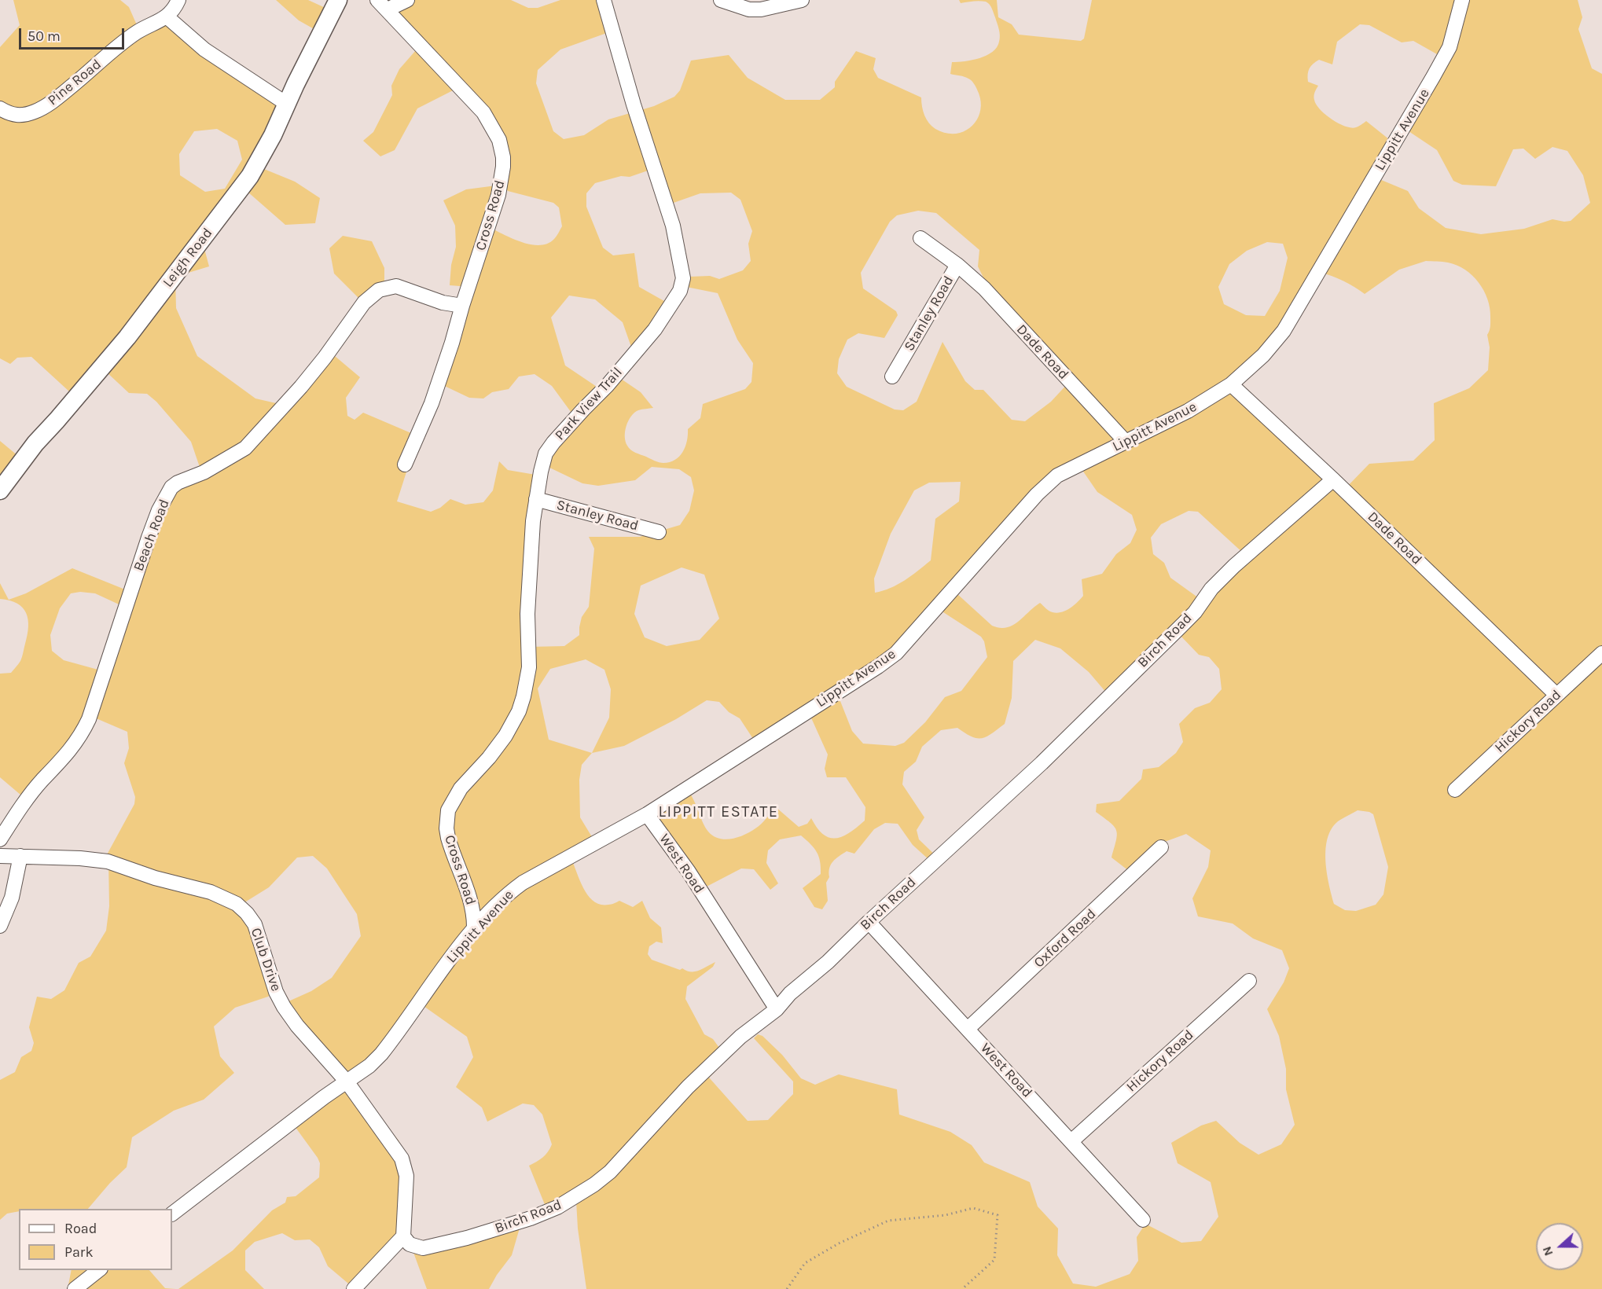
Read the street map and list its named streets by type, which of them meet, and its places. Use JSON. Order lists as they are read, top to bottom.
{
  "streets": {
    "street": [
      "Pine Road",
      "Lippitt Avenue",
      "Cross Road",
      "Leigh Road",
      "Stanley Road",
      "Dade Road",
      "Park View Trail",
      "Beach Road",
      "Birch Road",
      "Hickory Road",
      "West Road",
      "Oxford Road",
      "Club Drive"
    ]
  },
  "crossings": [
    ["Lippitt Avenue", "Cross Road"],
    ["Lippitt Avenue", "Dade Road"],
    ["Lippitt Avenue", "West Road"],
    ["Lippitt Avenue", "Club Drive"],
    ["Cross Road", "Park View Trail"],
    ["Cross Road", "Beach Road"],
    ["Stanley Road", "Dade Road"],
    ["Stanley Road", "Park View Trail"],
    ["Dade Road", "Birch Road"],
    ["Dade Road", "Hickory Road"],
    ["Birch Road", "West Road"],
    ["Birch Road", "Club Drive"],
    ["Hickory Road", "West Road"],
    ["West Road", "Oxford Road"]
  ],
  "districts": ["LIPPITT ESTATE"],
  "legend": ["Road", "Park"],
  "scale_bar": "50 m",
  "north": "left"
}
